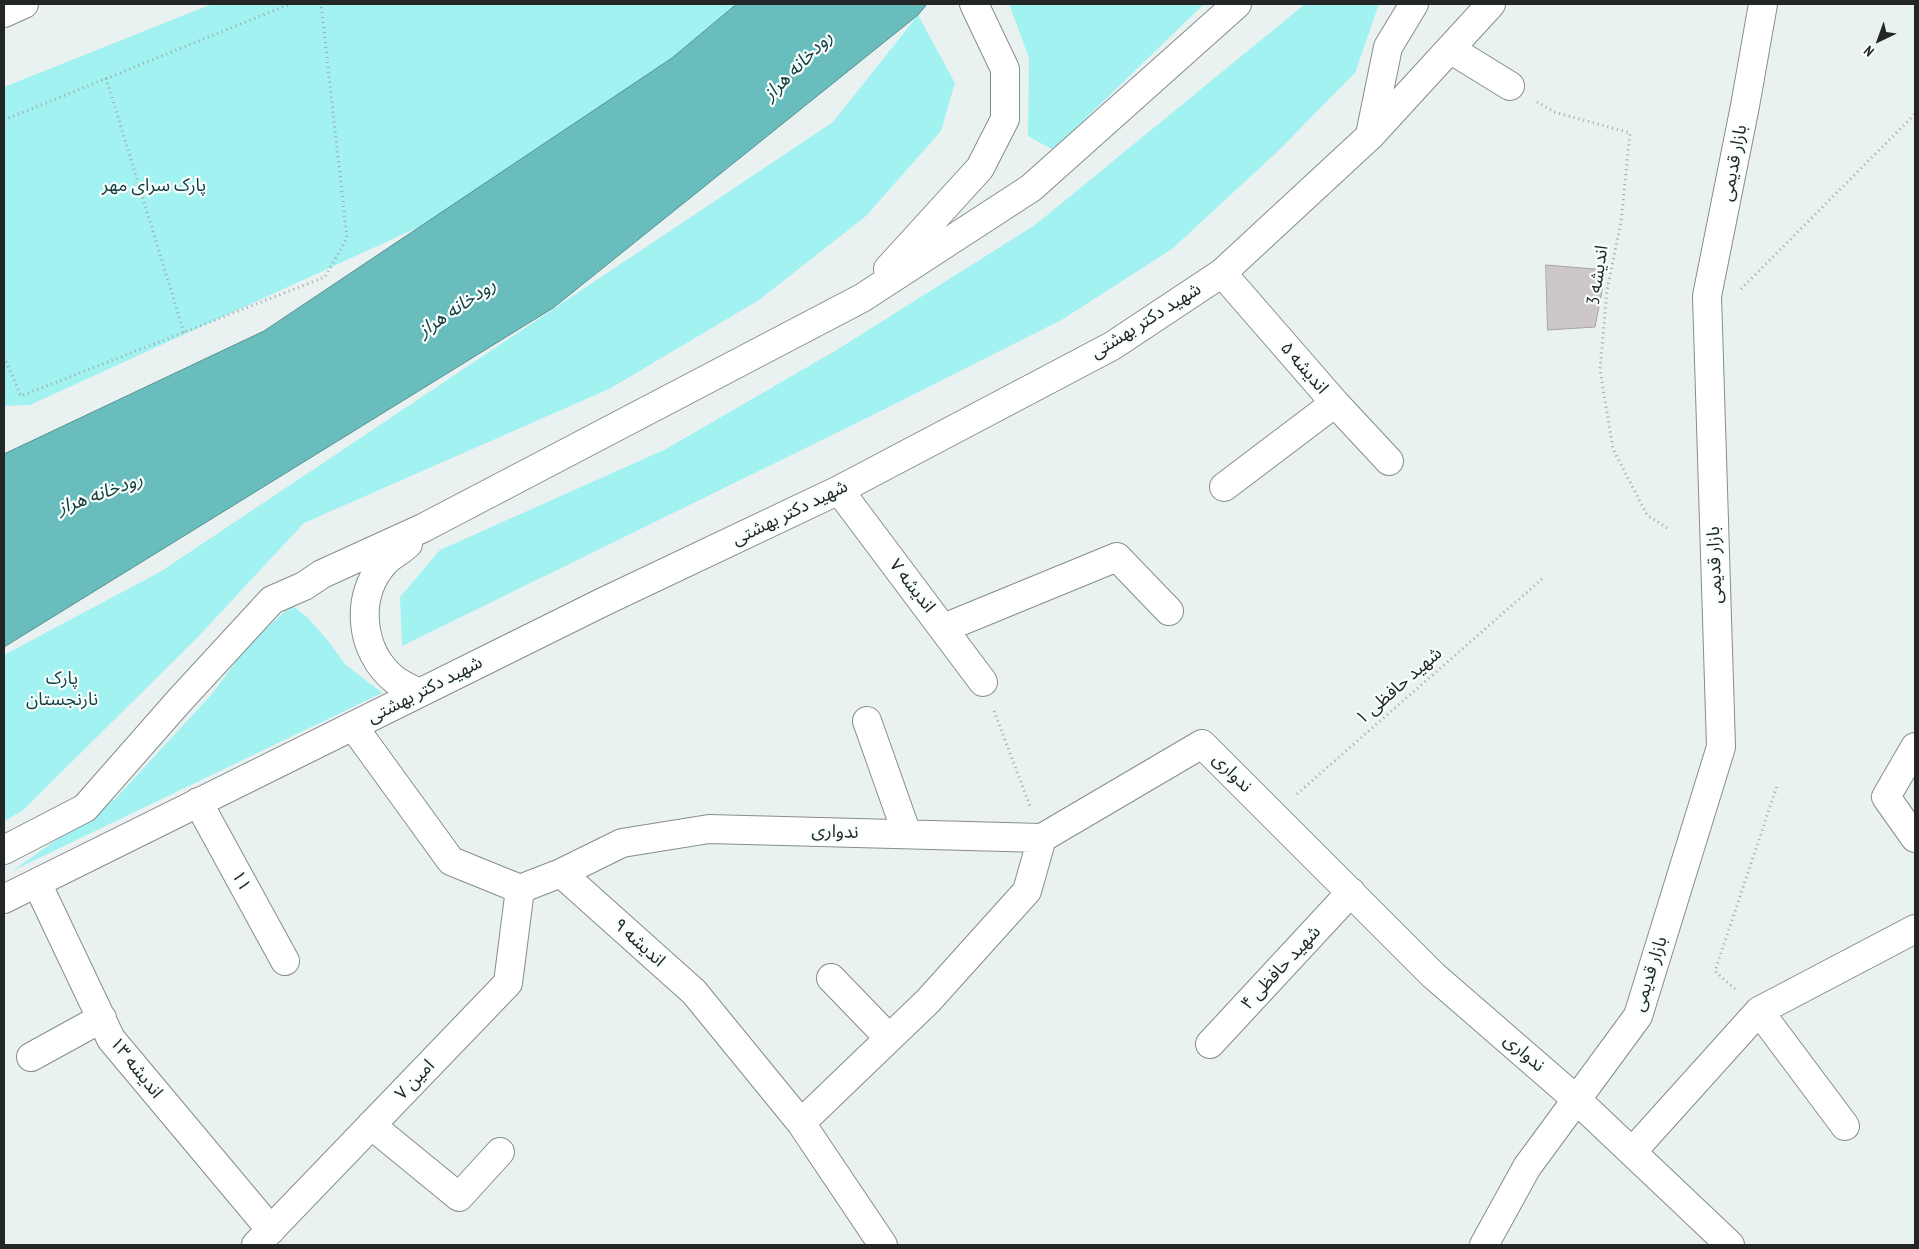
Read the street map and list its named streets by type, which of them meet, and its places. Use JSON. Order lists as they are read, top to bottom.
{
  "streets": {
    "street": [
      "بازار قدیمی",
      "شهید دکتر بهشتی",
      "اندیشه ۵",
      "اندیشه ۷",
      "ندواری",
      "۱۱",
      "اندیشه ۹",
      "شهید حافظی ۴",
      "اندیشه ۱۳",
      "امین ۷"
    ],
    "path": ["اندیشه 3", "شهید حافظی ۱"]
  },
  "crossings": [
    ["بازار قدیمی", "ندواری"],
    ["شهید دکتر بهشتی", "اندیشه ۵"],
    ["شهید دکتر بهشتی", "اندیشه ۷"],
    ["شهید دکتر بهشتی", "۱۱"],
    ["شهید دکتر بهشتی", "اندیشه ۱۳"],
    ["شهید حافظی ۱", "ندواری"],
    ["ندواری", "اندیشه ۹"],
    ["ندواری", "شهید حافظی ۴"],
    ["اندیشه ۱۳", "امین ۷"]
  ],
  "water": ["رودخانه هراز"],
  "parks": ["پارک سرای مهر", "پارک نارنجستان"],
  "north": "bottom left"
}
